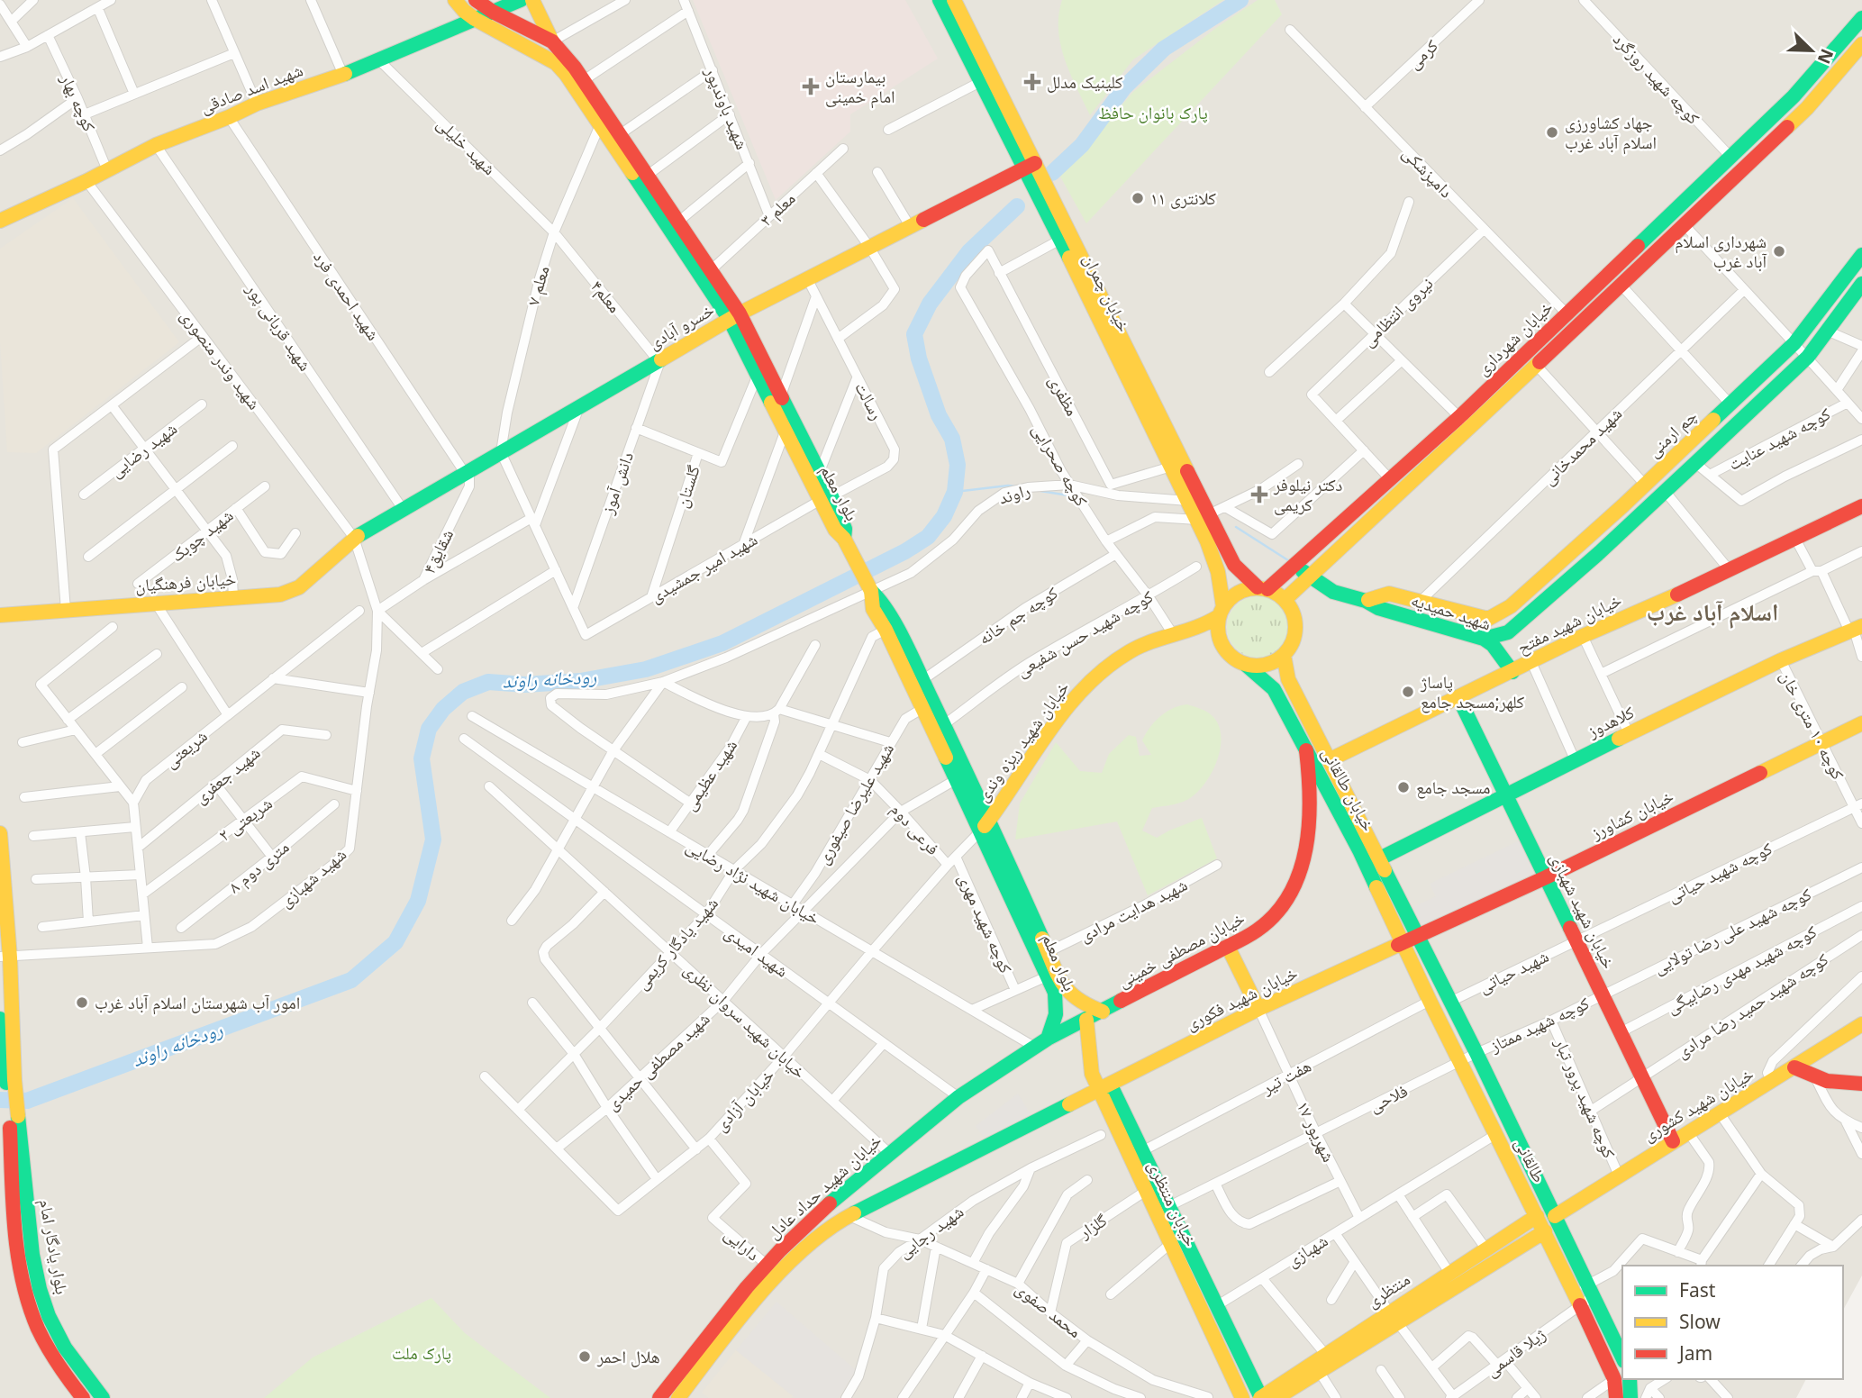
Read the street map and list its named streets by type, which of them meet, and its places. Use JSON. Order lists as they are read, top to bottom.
{
  "streets": {
    "main road": [
      "شهید اسد صادقی",
      "خیابان چمران",
      "خسرو آبادی",
      "خیابان شهرداری",
      "چم ارمنی",
      "بلوار معلم",
      "خیابان فرهنگیان",
      "شهید حمیدیه",
      "خیابان شهید مفتح",
      "کلاهدوز",
      "خیابان شهید ریزه وندی",
      "خیابان طالقانی",
      "خیابان کشاورز",
      "خیابان شهید شهبازی",
      "خیابان مصطفی خمینی",
      "خیابان شهید فکوری",
      "خیابان شهید کشوری",
      "طالقانی",
      "خیابان شهید حداد عادل",
      "خیابان منتظری",
      "بلوار یادگار امام",
      "منتظری"
    ],
    "street": [
      "کرمی",
      "کوچه شهید روزگرد",
      "کوچه بهار",
      "شهید باوندپور",
      "شهید خلیلی",
      "دامپزشکی",
      "معلم ۳",
      "معلم ۷",
      "شهید احمدی فرد",
      "معلم۴",
      "نیروی انتظامی",
      "شهید قربانی پور",
      "شهید وندر منصوری",
      "مظفری",
      "رسالت",
      "کوچه شهید عنایت",
      "شهید محمدخانی",
      "شهید رضایی",
      "کوچه صحرایی",
      "دانش آموز",
      "گلستان",
      "راوند",
      "شهید چوبک",
      "شقایق۴",
      "شهید امیر جمشیدی",
      "کوچه جم خانه",
      "کوچه شهید حسن شفیعی",
      "کوچه ۱۰ متری خان",
      "شریعتی",
      "شهید جعفری",
      "شهید عظیمی",
      "شهید علیرضا صیفوری",
      "شریعتی ۲",
      "فرعی دوم",
      "۸ متری دوم",
      "کوچه شهید حیاتی",
      "شهید شهبازی",
      "خیابان شهید نژاد رضایی",
      "شهید هدایت مرادی",
      "کوچه شهید مهری",
      "کوچه شهید علی رضا تولایی",
      "شهید یادگار کریمی",
      "شهید امیدی",
      "کوچه شهید مهدی رضابیگی",
      "شهید حیاتی",
      "کوچه شهید حمید رضا مرادی",
      "خیابان شهید سروان نظری",
      "کوچه شهید ممتاز",
      "شهید مصطفی حمیدی",
      "هفت تیر",
      "فلاحی",
      "کوچه شهید پرور تبار",
      "خیابان آزادی",
      "۱۷ شهریور",
      "گلزار",
      "شهید رجایی",
      "دارایی",
      "شهبازی",
      "محمد صفوی",
      "ژیلا قاسمی"
    ]
  },
  "crossings": [
    ["کرمی", "دامپزشکی"],
    ["کوچه شهید روزگرد", "خیابان شهرداری"],
    ["شهید اسد صادقی", "کوچه بهار"],
    ["شهید اسد صادقی", "شهید خلیلی"],
    ["شهید اسد صادقی", "شهید احمدی فرد"],
    ["شهید اسد صادقی", "شهید قربانی پور"],
    ["شهید اسد صادقی", "شهید وندر منصوری"],
    ["شهید اسد صادقی", "بلوار معلم"],
    ["شهید باوندپور", "معلم ۳"],
    ["شهید خلیلی", "معلم ۷"],
    ["شهید خلیلی", "معلم۴"],
    ["دامپزشکی", "نیروی انتظامی"],
    ["دامپزشکی", "خیابان شهرداری"],
    ["معلم ۳", "بلوار معلم"],
    ["معلم ۷", "معلم۴"],
    ["معلم ۷", "خسرو آبادی"],
    ["معلم ۷", "بلوار معلم"],
    ["خیابان چمران", "خسرو آبادی"],
    ["خیابان چمران", "خیابان شهرداری"],
    ["خیابان چمران", "مظفری"],
    ["خیابان چمران", "راوند"],
    ["خیابان چمران", "خیابان شهید ریزه وندی"],
    ["خیابان چمران", "خیابان طالقانی"],
    ["شهید احمدی فرد", "خسرو آبادی"],
    ["شهید احمدی فرد", "شقایق۴"],
    ["معلم۴", "خسرو آبادی"],
    ["معلم۴", "دانش آموز"],
    ["خسرو آبادی", "شهید قربانی پور"],
    ["خسرو آبادی", "شهید وندر منصوری"],
    ["خسرو آبادی", "رسالت"],
    ["خسرو آبادی", "دانش آموز"],
    ["خسرو آبادی", "بلوار معلم"],
    ["خسرو آبادی", "شقایق۴"],
    ["خسرو آبادی", "خیابان فرهنگیان"],
    ["خسرو آبادی", "شهید شهبازی"],
    ["خیابان شهرداری", "شهید حمیدیه"],
    ["خیابان شهرداری", "خیابان شهید ریزه وندی"],
    ["خیابان شهرداری", "خیابان طالقانی"],
    ["شهید وندر منصوری", "خیابان فرهنگیان"],
    ["شهید وندر منصوری", "شهید شهبازی"],
    ["مظفری", "کوچه صحرایی"],
    ["رسالت", "بلوار معلم"],
    ["رسالت", "شهید امیر جمشیدی"],
    ["چم ارمنی", "شهید حمیدیه"],
    ["شهید محمدخانی", "شهید حمیدیه"],
    ["کوچه صحرایی", "راوند"],
    ["کوچه صحرایی", "کوچه جم خانه"],
    ["کوچه صحرایی", "کوچه شهید حسن شفیعی"],
    ["کوچه صحرایی", "خیابان شهید ریزه وندی"],
    ["دانش آموز", "شهید امیر جمشیدی"],
    ["گلستان", "بلوار معلم"],
    ["گلستان", "شهید امیر جمشیدی"],
    ["بلوار معلم", "راوند"],
    ["بلوار معلم", "شهید امیر جمشیدی"],
    ["بلوار معلم", "کوچه جم خانه"],
    ["بلوار معلم", "کوچه شهید حسن شفیعی"],
    ["بلوار معلم", "خیابان شهید ریزه وندی"],
    ["بلوار معلم", "شهید علیرضا صیفوری"],
    ["بلوار معلم", "شهید هدایت مرادی"],
    ["بلوار معلم", "شهید یادگار کریمی"],
    ["بلوار معلم", "خیابان مصطفی خمینی"],
    ["بلوار معلم", "شهید مصطفی حمیدی"],
    ["بلوار معلم", "خیابان آزادی"],
    ["بلوار معلم", "خیابان شهید حداد عادل"],
    ["شقایق۴", "شهید شهبازی"],
    ["خیابان فرهنگیان", "شهید شهبازی"],
    ["شهید حمیدیه", "خیابان شهید مفتح"],
    ["خیابان شهید مفتح", "خیابان طالقانی"],
    ["خیابان شهید مفتح", "خیابان شهید شهبازی"],
    ["کلاهدوز", "کوچه ۱۰ متری خان"],
    ["کلاهدوز", "خیابان طالقانی"],
    ["کلاهدوز", "خیابان شهید شهبازی"],
    ["کوچه ۱۰ متری خان", "خیابان کشاورز"],
    ["کوچه ۱۰ متری خان", "کوچه شهید حیاتی"],
    ["خیابان شهید ریزه وندی", "خیابان طالقانی"],
    ["خیابان شهید ریزه وندی", "خیابان آزادی"],
    ["شهید عظیمی", "خیابان شهید نژاد رضایی"],
    ["خیابان طالقانی", "خیابان کشاورز"],
    ["خیابان طالقانی", "خیابان مصطفی خمینی"],
    ["خیابان طالقانی", "خیابان شهید فکوری"],
    ["خیابان طالقانی", "طالقانی"],
    ["شهید علیرضا صیفوری", "فرعی دوم"],
    ["شهید علیرضا صیفوری", "خیابان شهید نژاد رضایی"],
    ["خیابان کشاورز", "خیابان شهید شهبازی"],
    ["خیابان کشاورز", "خیابان شهید فکوری"],
    ["خیابان کشاورز", "طالقانی"],
    ["شریعتی ۲", "شهید شهبازی"],
    ["فرعی دوم", "شهید یادگار کریمی"],
    ["فرعی دوم", "شهید مصطفی حمیدی"],
    ["فرعی دوم", "خیابان آزادی"],
    ["کوچه شهید حیاتی", "خیابان شهید شهبازی"],
    ["کوچه شهید حیاتی", "شهید حیاتی"],
    ["خیابان شهید نژاد رضایی", "شهید یادگار کریمی"],
    ["خیابان شهید نژاد رضایی", "شهید مصطفی حمیدی"],
    ["خیابان شهید نژاد رضایی", "خیابان آزادی"],
    ["خیابان شهید نژاد رضایی", "خیابان شهید حداد عادل"],
    ["خیابان شهید شهبازی", "کوچه شهید علی رضا تولایی"],
    ["خیابان شهید شهبازی", "کوچه شهید مهدی رضابیگی"],
    ["خیابان شهید شهبازی", "شهید حیاتی"],
    ["خیابان شهید شهبازی", "کوچه شهید حمید رضا مرادی"],
    ["خیابان شهید شهبازی", "کوچه شهید ممتاز"],
    ["خیابان شهید شهبازی", "خیابان شهید کشوری"],
    ["کوچه شهید مهری", "خیابان آزادی"],
    ["کوچه شهید علی رضا تولایی", "کوچه شهید ممتاز"],
    ["شهید یادگار کریمی", "شهید امیدی"],
    ["شهید یادگار کریمی", "خیابان شهید سروان نظری"],
    ["شهید یادگار کریمی", "خیابان آزادی"],
    ["خیابان مصطفی خمینی", "خیابان شهید حداد عادل"],
    ["خیابان مصطفی خمینی", "خیابان منتظری"],
    ["شهید امیدی", "شهید مصطفی حمیدی"],
    ["شهید امیدی", "خیابان آزادی"],
    ["شهید امیدی", "خیابان شهید حداد عادل"],
    ["شهید حیاتی", "طالقانی"],
    ["خیابان شهید فکوری", "۱۷ شهریور"],
    ["خیابان شهید فکوری", "طالقانی"],
    ["خیابان شهید فکوری", "خیابان شهید حداد عادل"],
    ["خیابان شهید فکوری", "خیابان منتظری"],
    ["کوچه شهید حمید رضا مرادی", "کوچه شهید پرور تبار"],
    ["خیابان شهید سروان نظری", "شهید مصطفی حمیدی"],
    ["خیابان شهید سروان نظری", "خیابان آزادی"],
    ["خیابان شهید سروان نظری", "خیابان شهید حداد عادل"],
    ["کوچه شهید ممتاز", "فلاحی"],
    ["کوچه شهید ممتاز", "کوچه شهید پرور تبار"],
    ["کوچه شهید ممتاز", "طالقانی"],
    ["شهید مصطفی حمیدی", "خیابان آزادی"],
    ["هفت تیر", "۱۷ شهریور"],
    ["هفت تیر", "طالقانی"],
    ["هفت تیر", "خیابان منتظری"],
    ["فلاحی", "۱۷ شهریور"],
    ["فلاحی", "طالقانی"],
    ["فلاحی", "خیابان منتظری"],
    ["کوچه شهید پرور تبار", "خیابان شهید کشوری"],
    ["خیابان آزادی", "دارایی"],
    ["خیابان شهید کشوری", "طالقانی"],
    ["۱۷ شهریور", "شهبازی"],
    ["طالقانی", "شهبازی"],
    ["طالقانی", "منتظری"],
    ["طالقانی", "ژیلا قاسمی"],
    ["خیابان شهید حداد عادل", "خیابان منتظری"],
    ["خیابان شهید حداد عادل", "دارایی"],
    ["خیابان شهید حداد عادل", "محمد صفوی"],
    ["خیابان منتظری", "گلزار"],
    ["خیابان منتظری", "شهبازی"],
    ["خیابان منتظری", "منتظری"],
    ["گلزار", "محمد صفوی"],
    ["شهید رجایی", "محمد صفوی"]
  ],
  "districts": ["اسلام آباد غرب"],
  "water": ["رودخانه راوند"],
  "parks": ["پارک بانوان حافظ", "پارک ملت"],
  "places": {
    "health": ["کلینیک مدلل", "بیمارستان امام خمینی", "دکتر نیلوفر کریمی"],
    "other": [
      "جهاد کشاورزی اسلام آباد غرب",
      "کلانتری ۱۱",
      "شهرداری اسلام آباد غرب",
      "پاساژ کلهر;مسجد جامع",
      "مسجد جامع",
      "امور آب شهرستان اسلام آباد غرب",
      "هلال احمر"
    ]
  },
  "legend": ["Fast", "Slow", "Jam"],
  "north": "bottom right"
}
